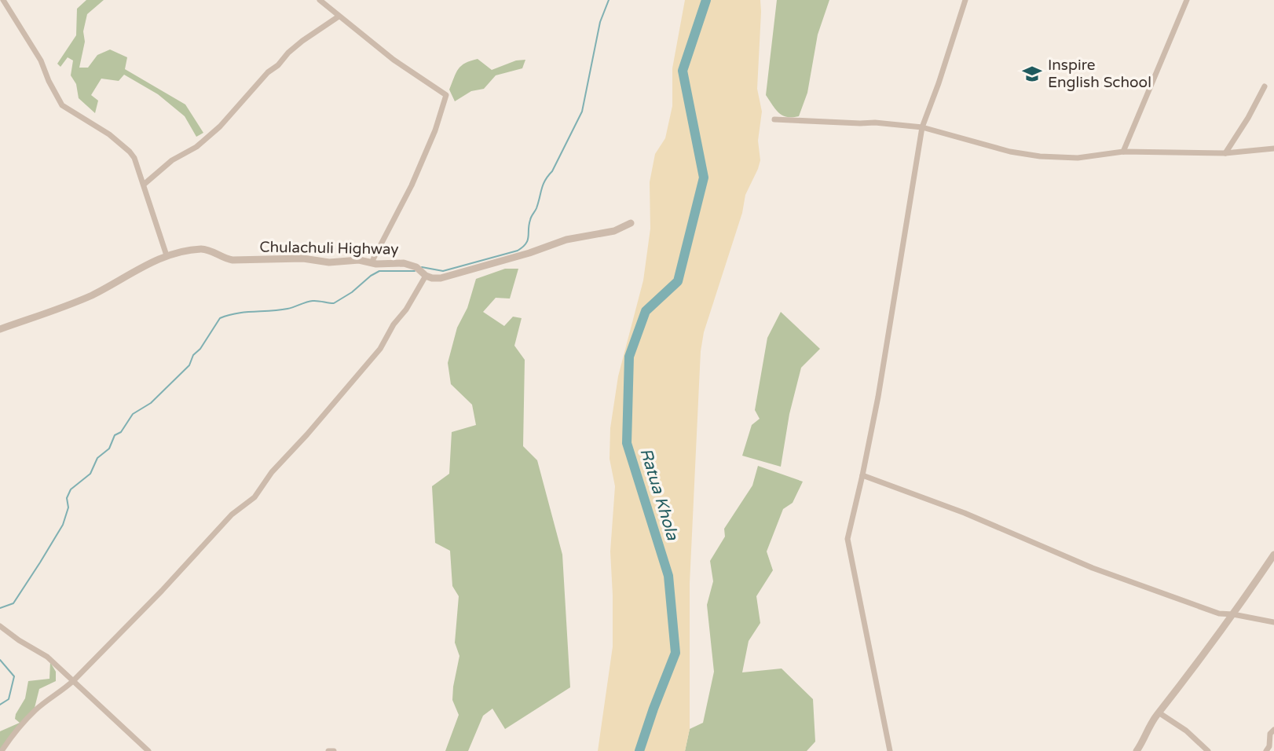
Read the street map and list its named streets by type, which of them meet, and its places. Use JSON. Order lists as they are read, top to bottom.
{
  "streets": {
    "street": ["Chulachuli Highway"]
  },
  "water": ["Ratua Khola"],
  "places": {
    "school or university": ["Inspire English School"]
  }
}
